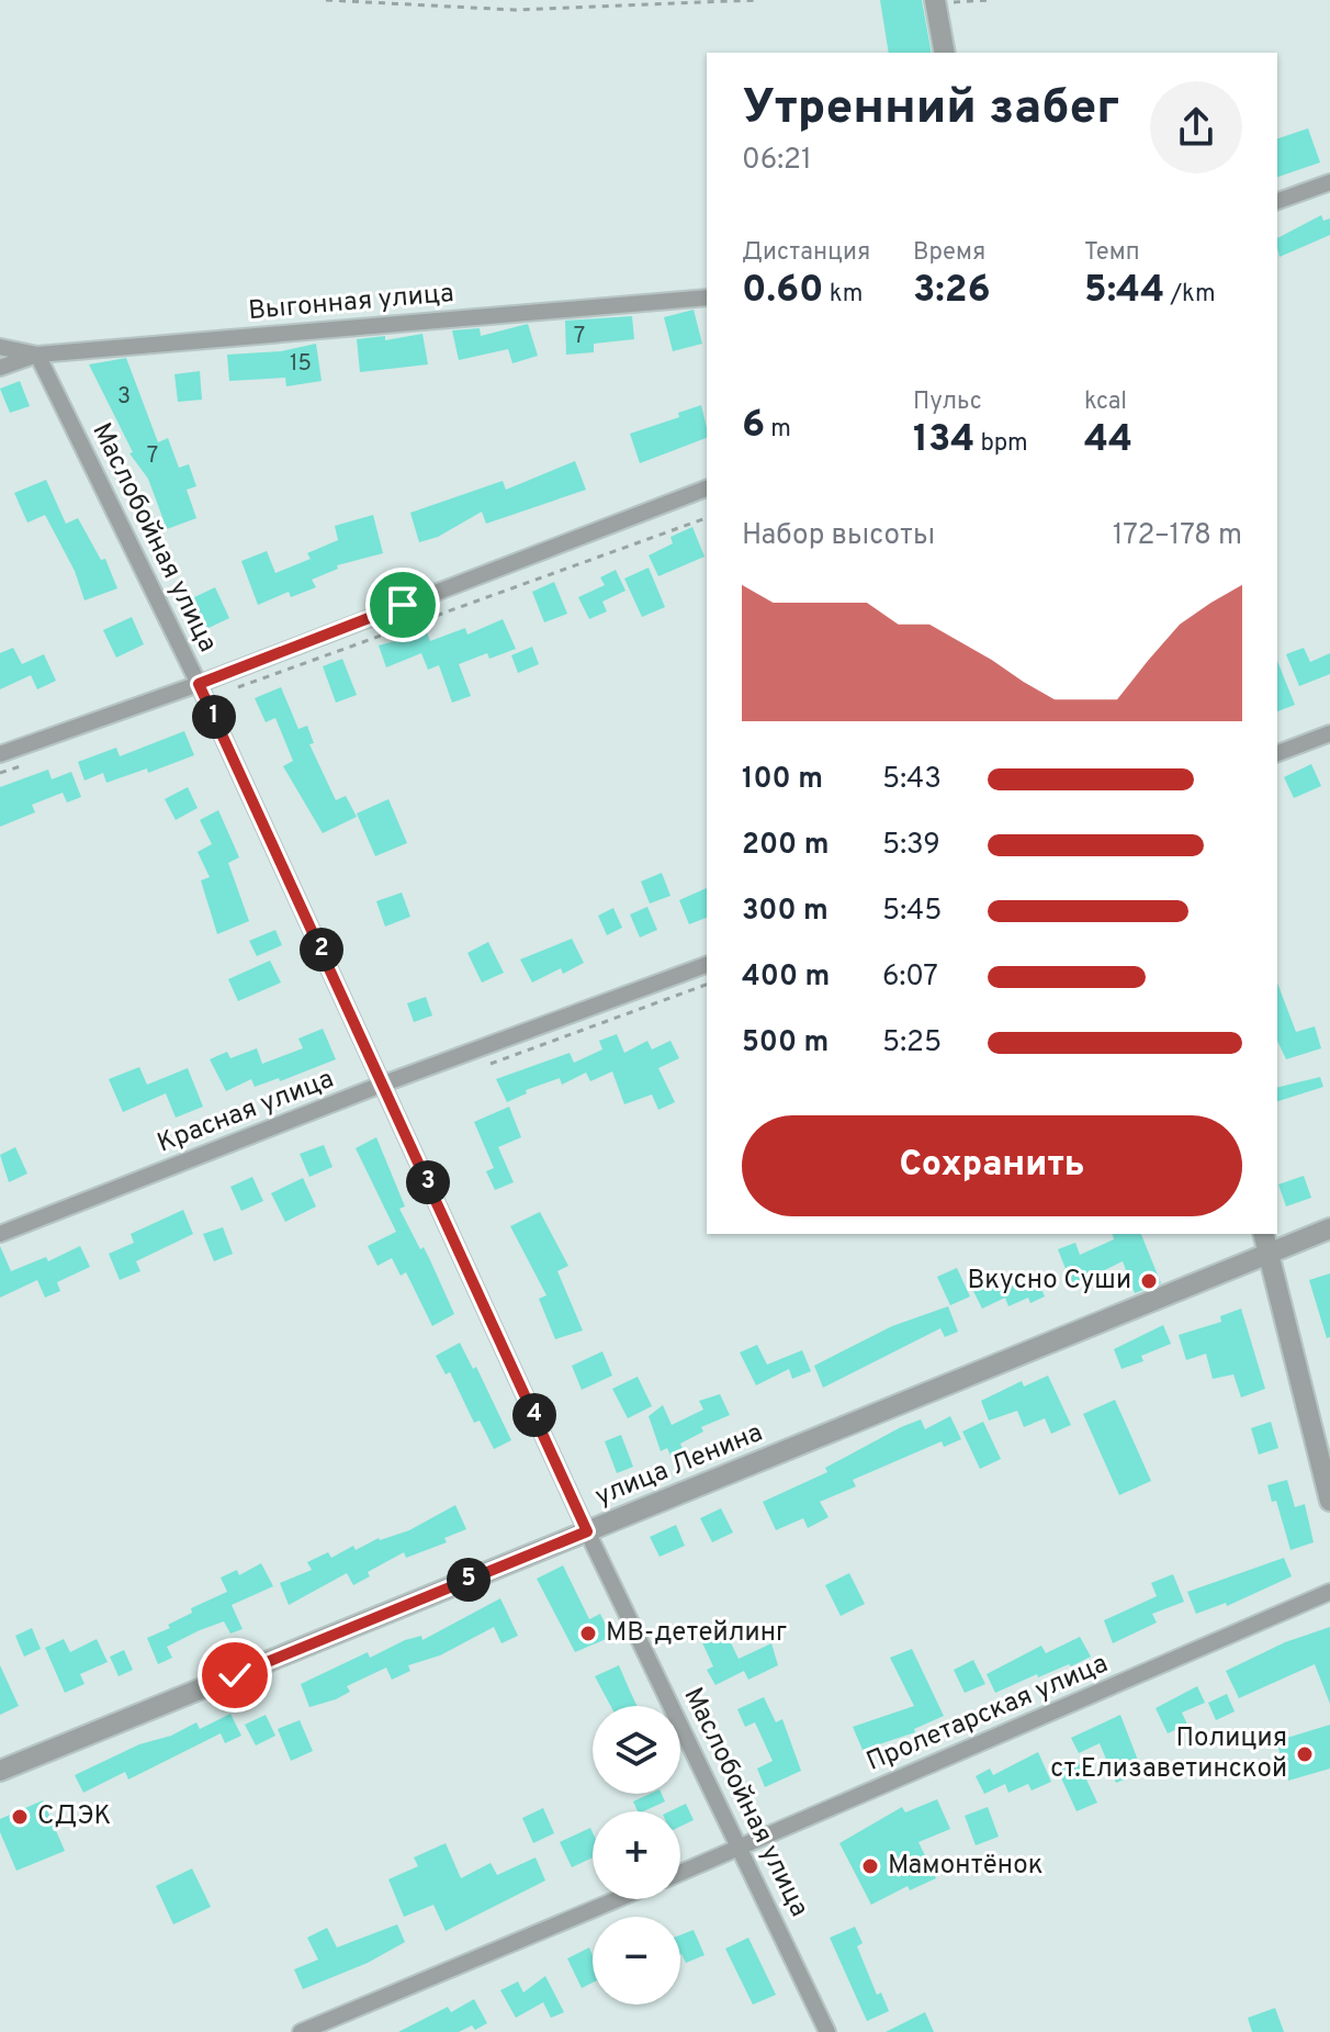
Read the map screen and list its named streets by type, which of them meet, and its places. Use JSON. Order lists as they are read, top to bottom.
{
  "streets": {
    "street": [
      "Выгонная улица",
      "Маслобойная улица",
      "Красная улица",
      "улица Ленина",
      "Пролетарская улица"
    ]
  },
  "crossings": [
    ["Выгонная улица", "Маслобойная улица"],
    ["Маслобойная улица", "Красная улица"],
    ["Маслобойная улица", "улица Ленина"],
    ["Маслобойная улица", "Пролетарская улица"]
  ],
  "places": [
    "Вкусно Суши",
    "MB-детейлинг",
    "Полиция ст.Елизаветинской",
    "СДЭК",
    "Мамонтёнок"
  ],
  "house_numbers": [
    "7",
    "15",
    "3",
    "7"
  ],
  "page": {
    "heading": ["Утренний забег", "06:21"],
    "stats": [
      ["Дистанция", "0.60 km"],
      ["Время", "3:26"],
      ["Темп", "5:44 /km"],
      ["6 m"],
      ["Пульс", "134 bpm"],
      ["kcal", "44"]
    ],
    "chart": ["Набор высоты", "172–178 m"],
    "pins": [
      "1",
      "2",
      "3",
      "4",
      "5"
    ],
    "list": [
      {
        "name": "100 m",
        "note": "5:43"
      },
      {
        "name": "200 m",
        "note": "5:39"
      },
      {
        "name": "300 m",
        "note": "5:45"
      },
      {
        "name": "400 m",
        "note": "6:07"
      },
      {
        "name": "500 m",
        "note": "5:25"
      }
    ],
    "buttons": "Сохранить",
    "map_buttons": ["+", "−"]
  }
}
